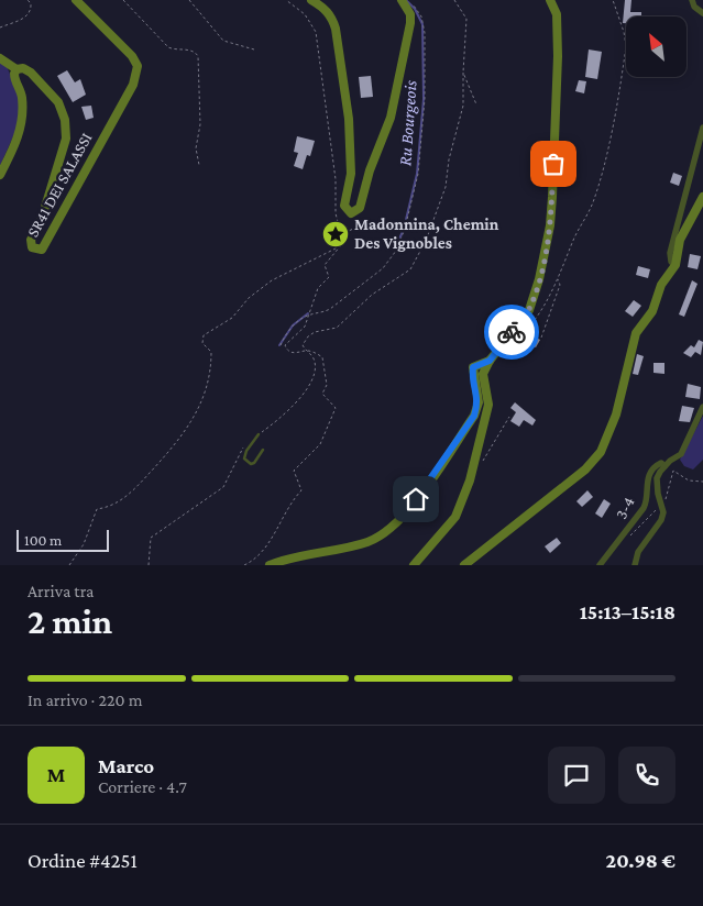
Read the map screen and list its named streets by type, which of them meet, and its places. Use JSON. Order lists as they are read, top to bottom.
{
  "streets": {
    "main road": ["SR41 DEI SALASSI"],
    "street": ["3-4"]
  },
  "water": ["Ru Bourgeois"],
  "places": {
    "place": ["Madonnina, Chemin Des Vignobles"]
  },
  "scale_bar": "100 m",
  "north": "top left",
  "page": {
    "scale": "100 m",
    "heading": ["2 min", "Arriva tra", "15:13–15:18"],
    "panel": [
      "Marco",
      "Corriere · 4.7",
      "Ordine #4251",
      "20.98 €"
    ],
    "bar": "In arrivo · 220 m",
    "round": "M"
  }
}
